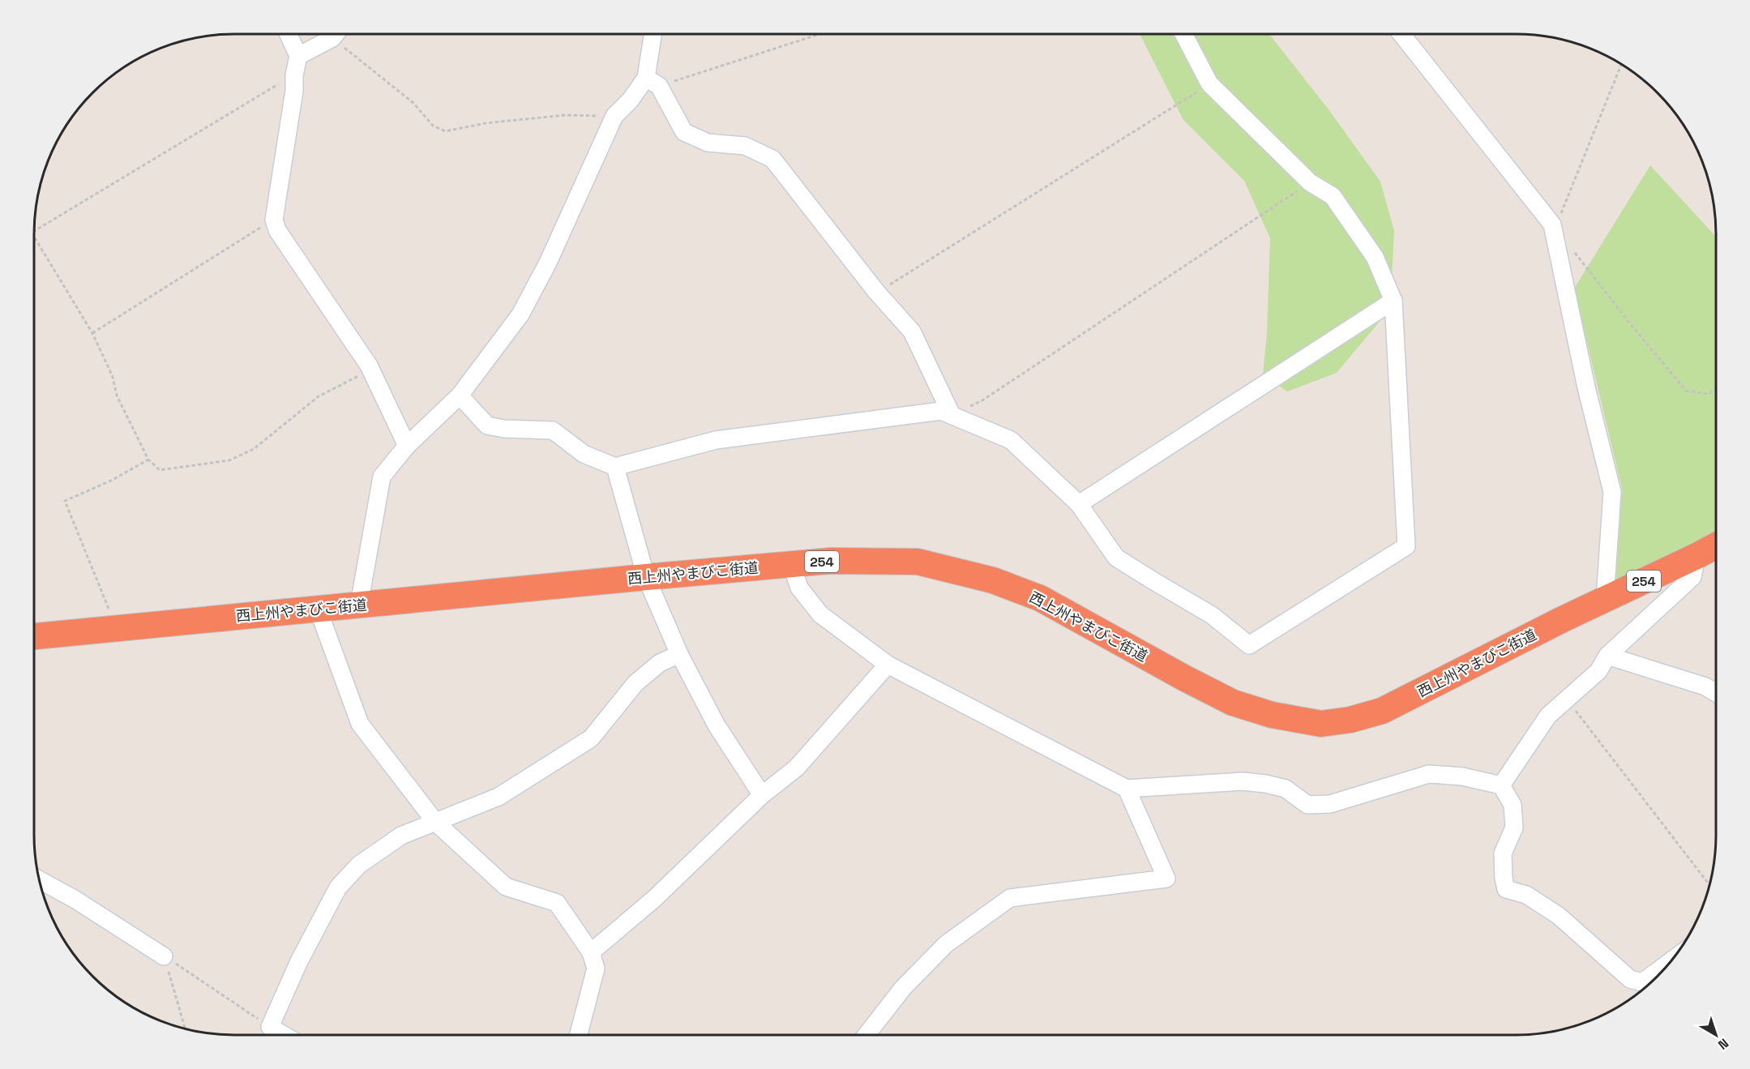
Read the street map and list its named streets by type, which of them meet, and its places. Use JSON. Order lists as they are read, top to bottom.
{
  "streets": {
    "highway": ["254", "西上州やまびこ街道"]
  },
  "north": "bottom right"
}
